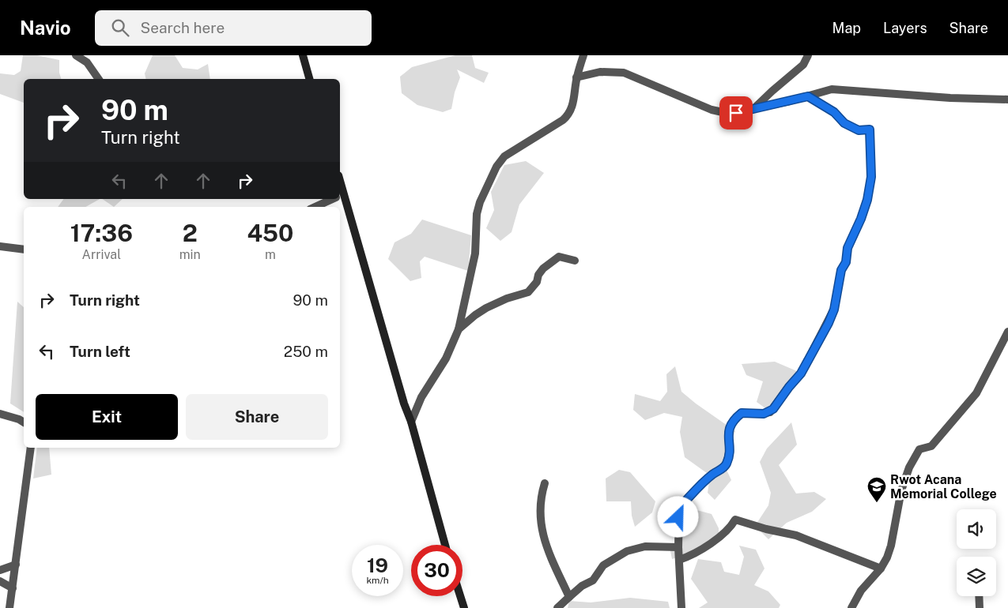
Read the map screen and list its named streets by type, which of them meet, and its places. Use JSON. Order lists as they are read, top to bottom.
{
  "places": {
    "school or university": ["Rwot Acana Memorial College"]
  },
  "page": {
    "header": "Navio",
    "search": "Search here",
    "nav": ["Map", "Layers", "Share"],
    "turn": ["90 m", "Turn right"],
    "eta": [
      "17:36",
      "Arrival",
      "2",
      "min",
      "450",
      "m"
    ],
    "list": [
      {
        "name": "Turn right",
        "value": "90 m"
      },
      {
        "name": "Turn left",
        "value": "250 m"
      }
    ],
    "buttons": ["Exit", "Share"],
    "speed": "19 km/h",
    "limit": "30"
  }
}
